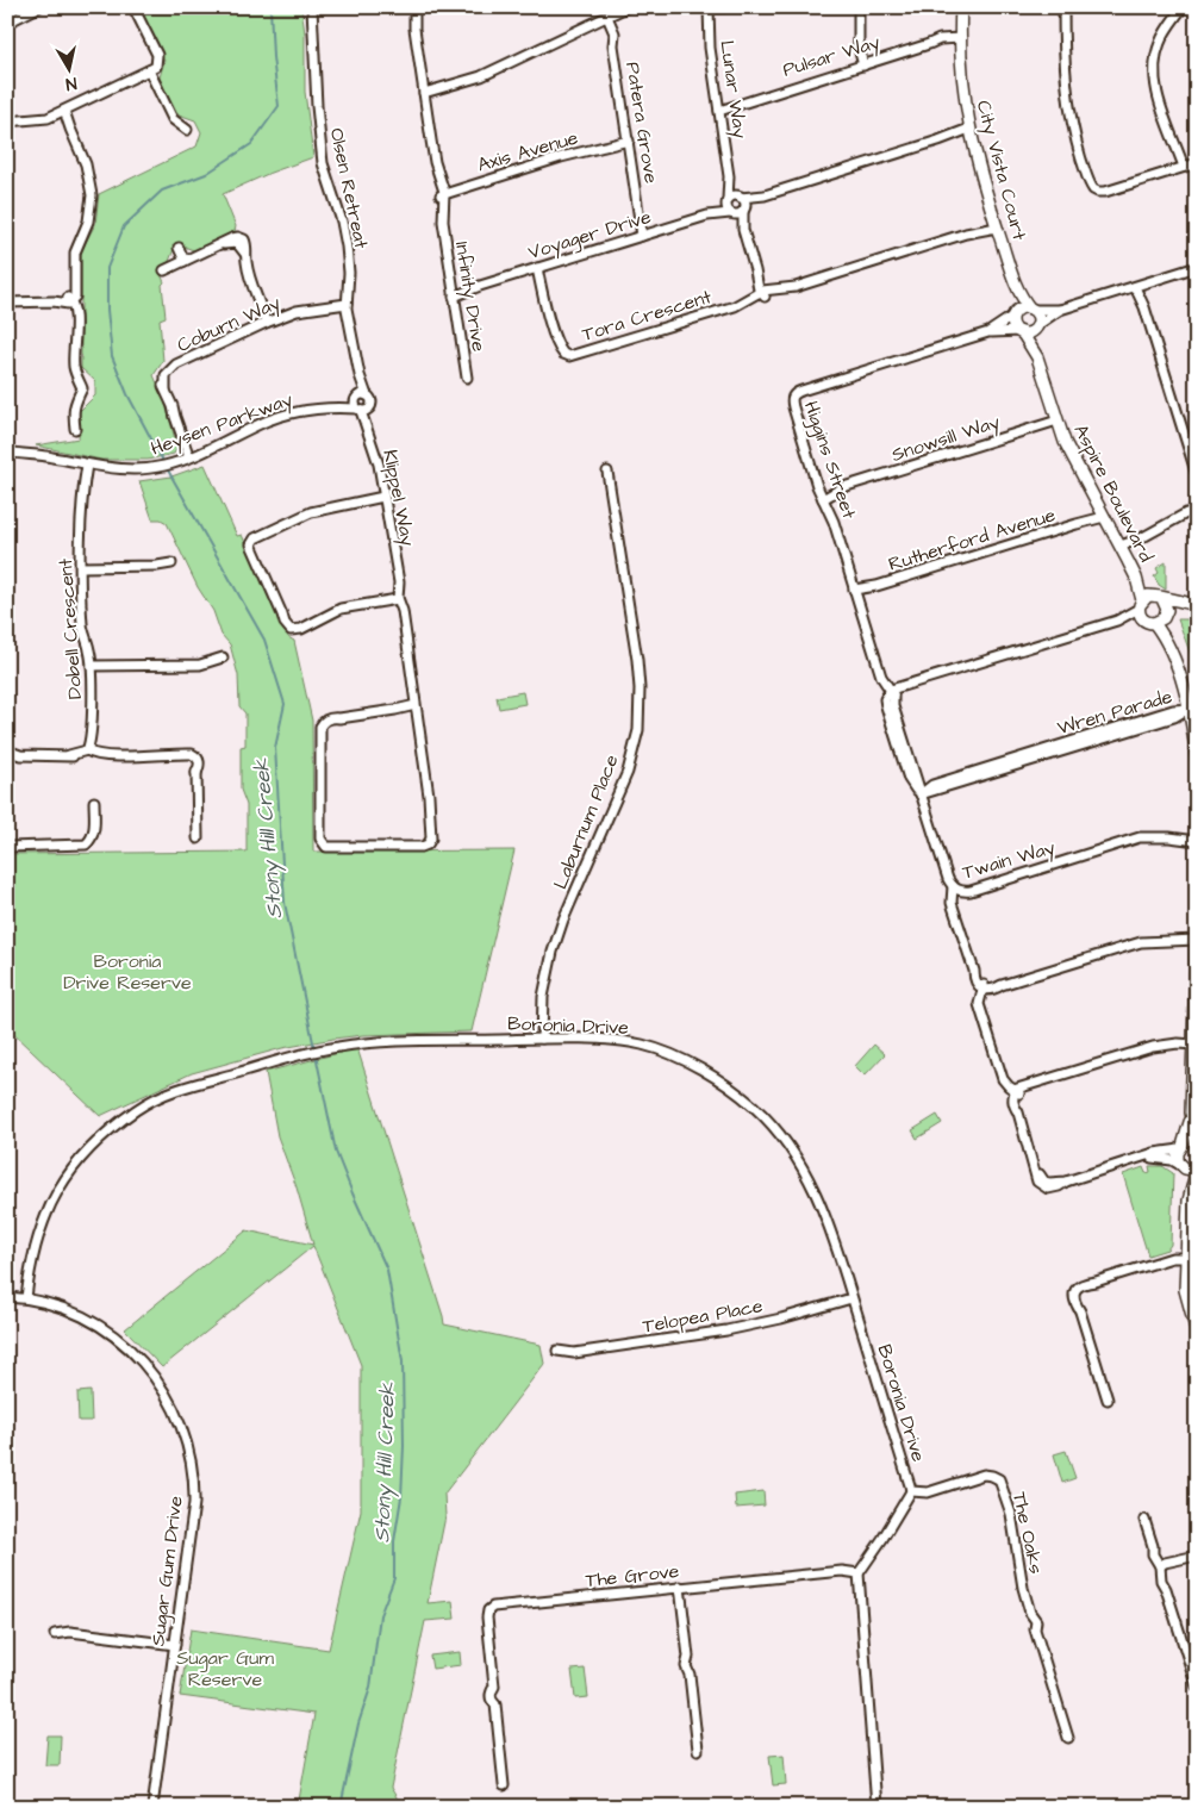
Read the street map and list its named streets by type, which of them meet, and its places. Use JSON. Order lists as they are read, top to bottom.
{
  "streets": {
    "street": [
      "Pulsar Way",
      "Lunar Way",
      "Patera Grove",
      "Axis Avenue",
      "City Vista Court",
      "Olsen Retreat",
      "Voyager Drive",
      "Infinity Drive",
      "Tora Crescent",
      "Coburn Way",
      "Heysen Parkway",
      "Snowsill Way",
      "Higgins Street",
      "Aspire Boulevard",
      "Klippel Way",
      "Rutherford Avenue",
      "Dobell Crescent",
      "Wren Parade",
      "Laburnum Place",
      "Twain Way",
      "Boronia Drive",
      "Telopea Place",
      "The Oaks",
      "Sugar Gum Drive",
      "The Grove"
    ]
  },
  "crossings": [
    ["Pulsar Way", "Lunar Way"],
    ["Pulsar Way", "City Vista Court"],
    ["Lunar Way", "Voyager Drive"],
    ["Patera Grove", "Axis Avenue"],
    ["Patera Grove", "Voyager Drive"],
    ["Axis Avenue", "Infinity Drive"],
    ["City Vista Court", "Tora Crescent"],
    ["Olsen Retreat", "Coburn Way"],
    ["Olsen Retreat", "Heysen Parkway"],
    ["Olsen Retreat", "Klippel Way"],
    ["Voyager Drive", "Infinity Drive"],
    ["Voyager Drive", "Tora Crescent"],
    ["Coburn Way", "Heysen Parkway"],
    ["Heysen Parkway", "Klippel Way"],
    ["Heysen Parkway", "Dobell Crescent"],
    ["Snowsill Way", "Higgins Street"],
    ["Snowsill Way", "Aspire Boulevard"],
    ["Higgins Street", "Aspire Boulevard"],
    ["Higgins Street", "Rutherford Avenue"],
    ["Higgins Street", "Twain Way"],
    ["Aspire Boulevard", "Rutherford Avenue"],
    ["Aspire Boulevard", "Wren Parade"],
    ["Wren Parade", "Twain Way"],
    ["Laburnum Place", "Boronia Drive"],
    ["Boronia Drive", "Telopea Place"],
    ["Boronia Drive", "The Oaks"],
    ["Boronia Drive", "Sugar Gum Drive"],
    ["Boronia Drive", "The Grove"]
  ],
  "water": ["Stony Hill Creek"],
  "parks": ["Boronia Drive Reserve", "Sugar Gum Reserve"],
  "north": "bottom"
}
